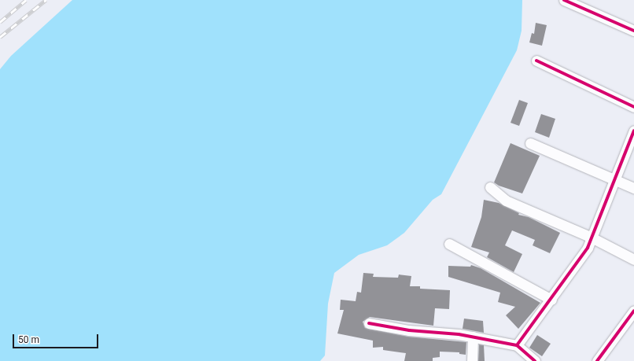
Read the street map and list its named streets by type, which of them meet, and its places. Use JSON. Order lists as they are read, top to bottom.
{
  "scale_bar": "50 m"
}
